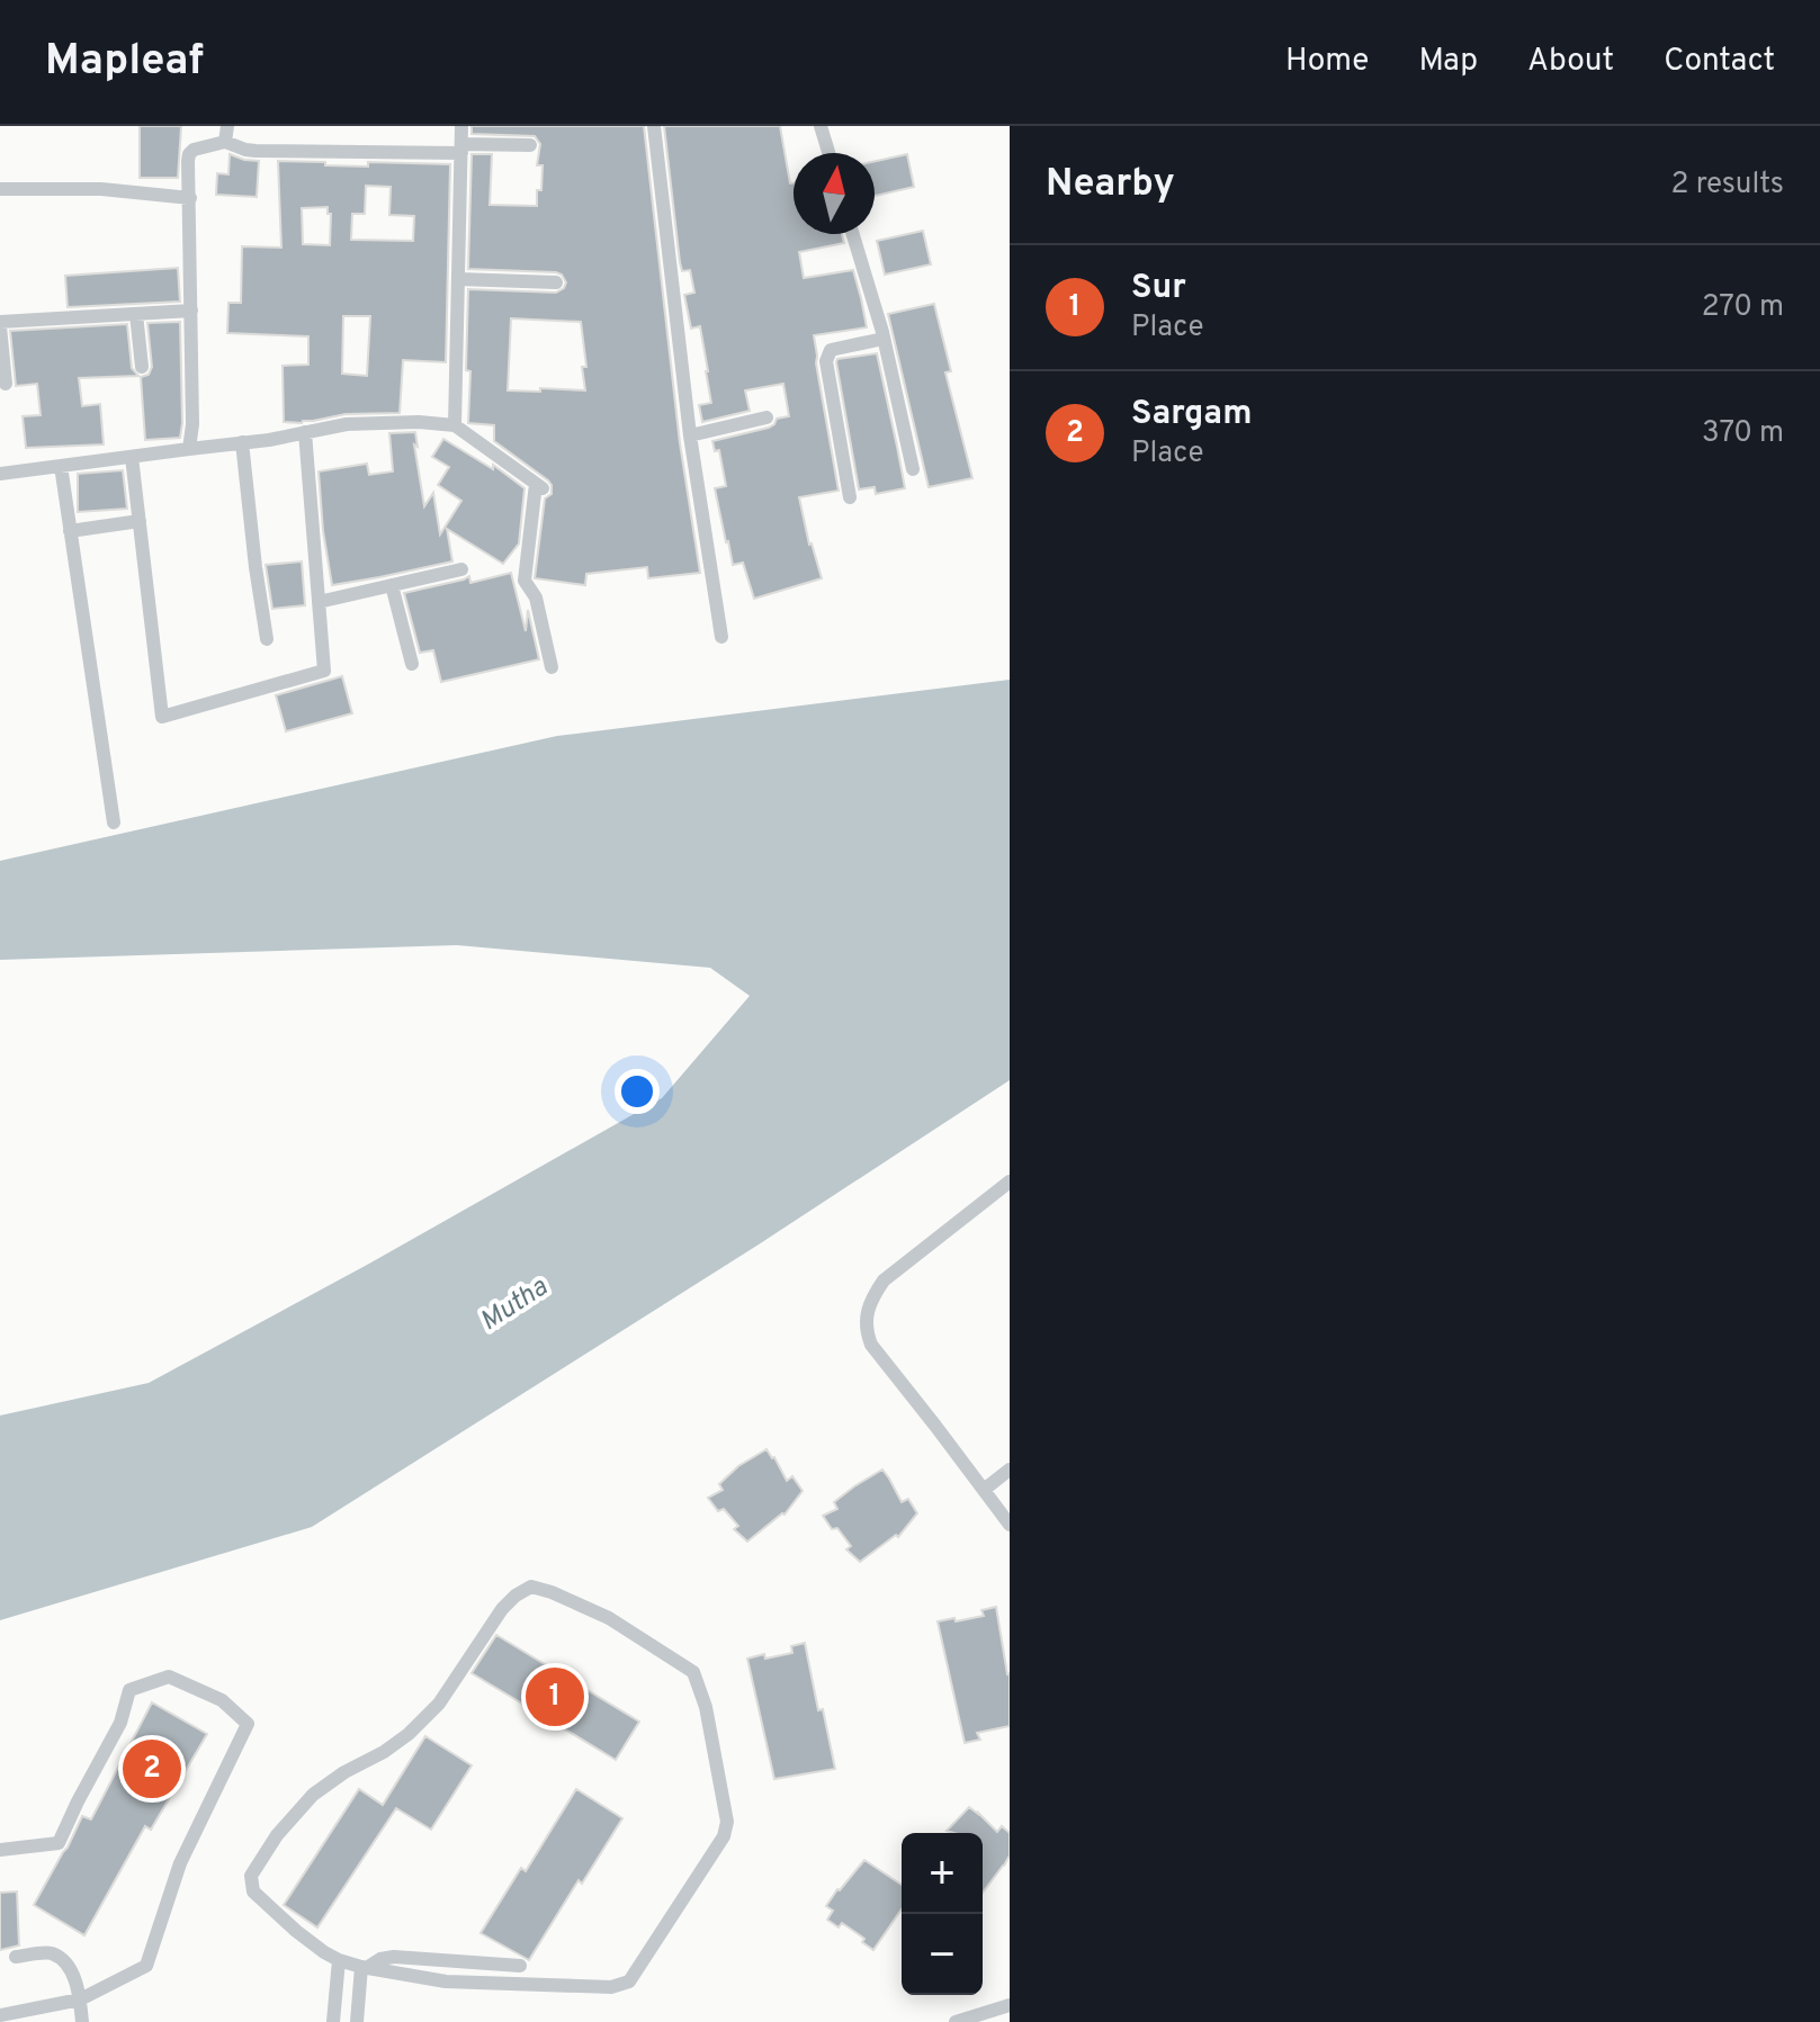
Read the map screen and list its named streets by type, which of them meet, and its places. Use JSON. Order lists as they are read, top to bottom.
{
  "water": ["Mutha"],
  "north": "top",
  "page": {
    "header": "Mapleaf",
    "nav": [
      "Home",
      "Map",
      "About",
      "Contact"
    ],
    "heading": ["Nearby", "2 results"],
    "list": [
      {
        "mark": "1",
        "name": "Sur",
        "note": "Place",
        "value": "270 m"
      },
      {
        "mark": "2",
        "name": "Sargam",
        "note": "Place",
        "value": "370 m"
      }
    ],
    "pins": ["1", "2"],
    "map_buttons": ["+", "−"]
  }
}
